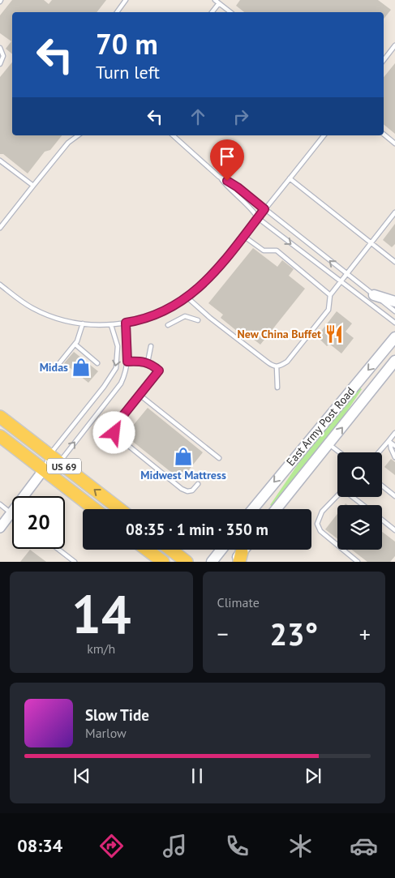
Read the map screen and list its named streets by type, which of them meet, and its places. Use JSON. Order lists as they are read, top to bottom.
{
  "streets": {
    "main road": ["East Army Post Road", "US 69"]
  },
  "places": {
    "restaurant": ["New China Buffet"],
    "shop": ["Midas", "Midwest Mattress"]
  },
  "page": {
    "turn": ["70 m", "Turn left"],
    "limit": "20",
    "trip": "08:35 · 1 min · 350 m",
    "tile": [
      ["14", "km/h"],
      "Climate"
    ],
    "heat": ["−", "23°", "+"],
    "song": ["Slow Tide", "Marlow"],
    "tabs": "08:34"
  }
}
